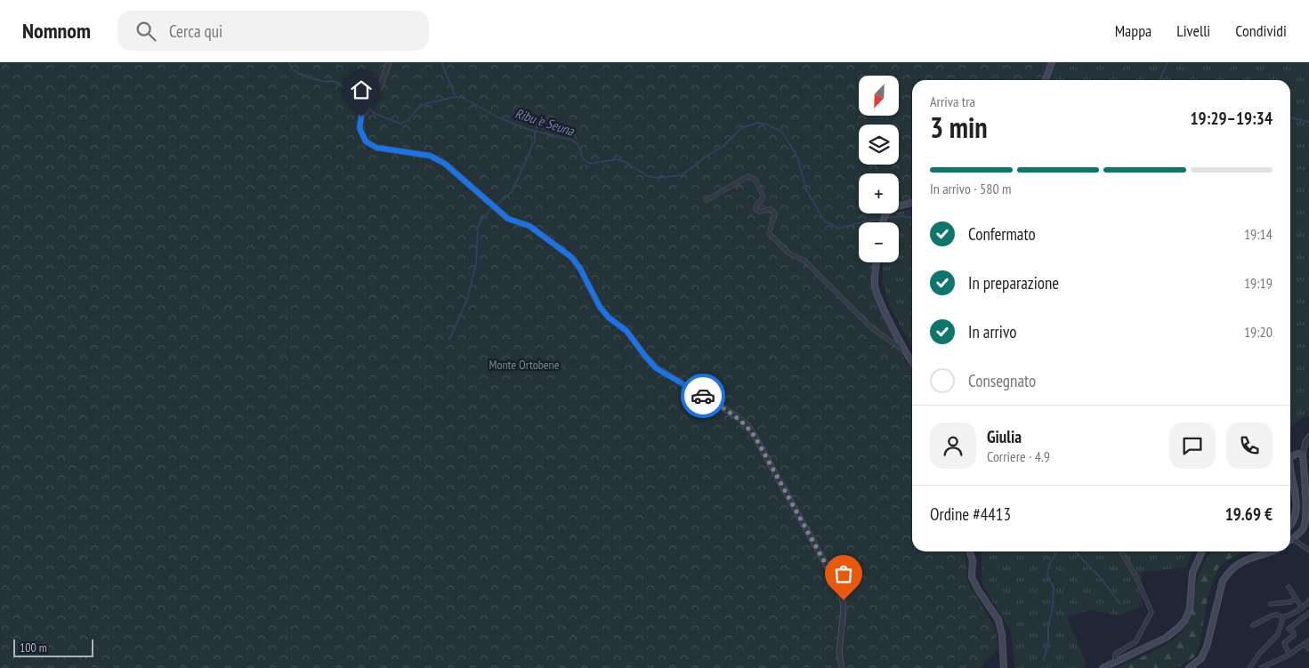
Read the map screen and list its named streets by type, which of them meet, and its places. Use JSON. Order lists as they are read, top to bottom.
{
  "water": ["Ribu 'e Seuna"],
  "parks": ["Monte Ortobene"],
  "scale_bar": "100 m",
  "north": "bottom left",
  "page": {
    "header": "Nomnom",
    "search": "Cerca qui",
    "nav": ["Mappa", "Livelli", "Condividi"],
    "map_buttons": ["+", "−"],
    "heading": ["3 min", "Arriva tra", "19:29–19:34"],
    "panel": [
      "Giulia",
      "Corriere · 4.9",
      "Ordine #4413",
      "19.69 €"
    ],
    "bar": "In arrivo · 580 m",
    "list": [
      ["Confermato", "19:14"],
      ["In preparazione", "19:19"],
      ["In arrivo", "19:20"],
      "Consegnato"
    ],
    "scale": "100 m"
  }
}
